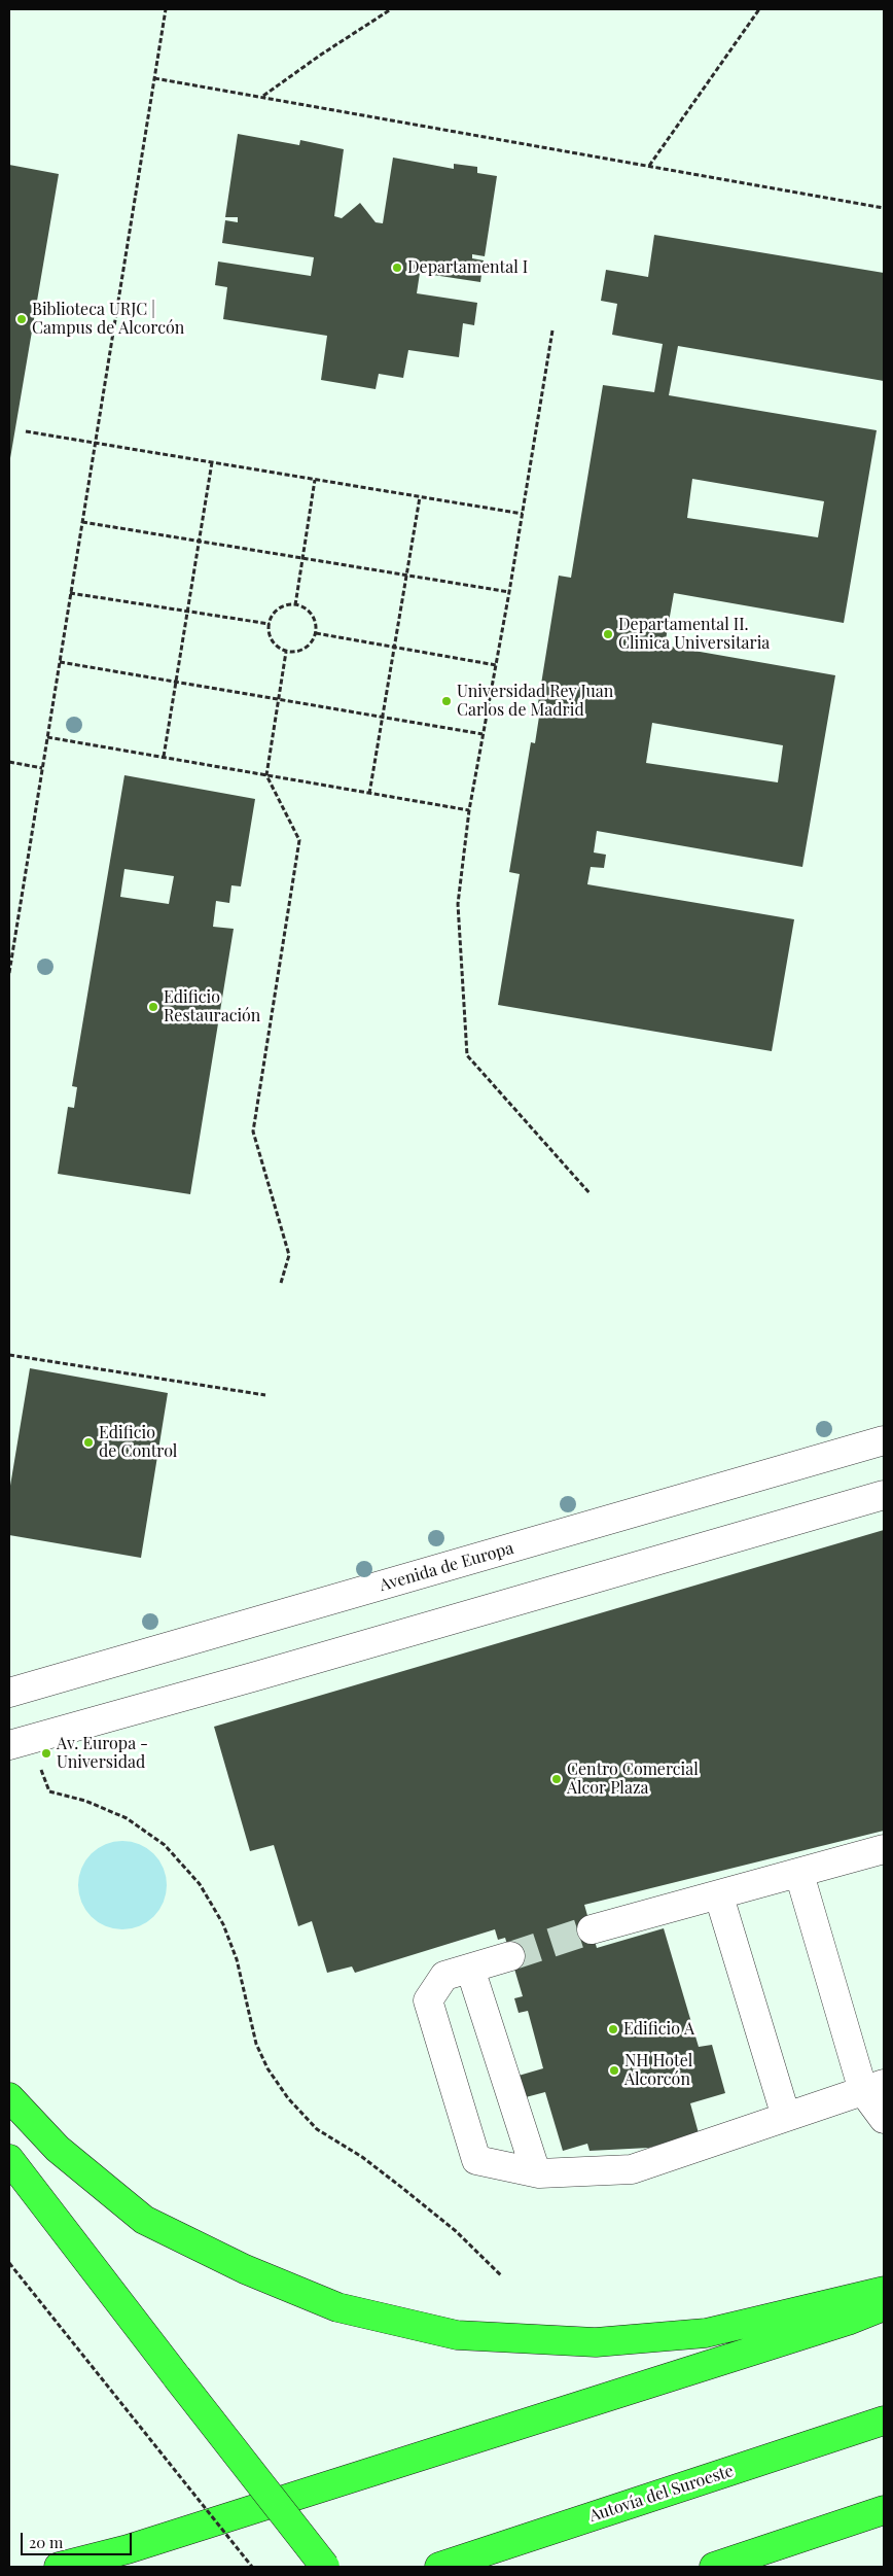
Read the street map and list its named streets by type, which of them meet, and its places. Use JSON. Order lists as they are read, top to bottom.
{
  "streets": {
    "highway": ["Autovía del Suroeste"],
    "street": ["Avenida de Europa"]
  },
  "places": [
    "Departamental I",
    "Biblioteca URJC | Campus de Alcorcón",
    "Departamental II. Clinica Universitaria",
    "Universidad Rey Juan Carlos de Madrid",
    "Edificio Restauración",
    "Edificio de Control",
    "Av. Europa - Universidad",
    "Centro Comercial Alcor Plaza",
    "Edificio A",
    "NH Hotel Alcorcón"
  ],
  "scale_bar": "20 m"
}
